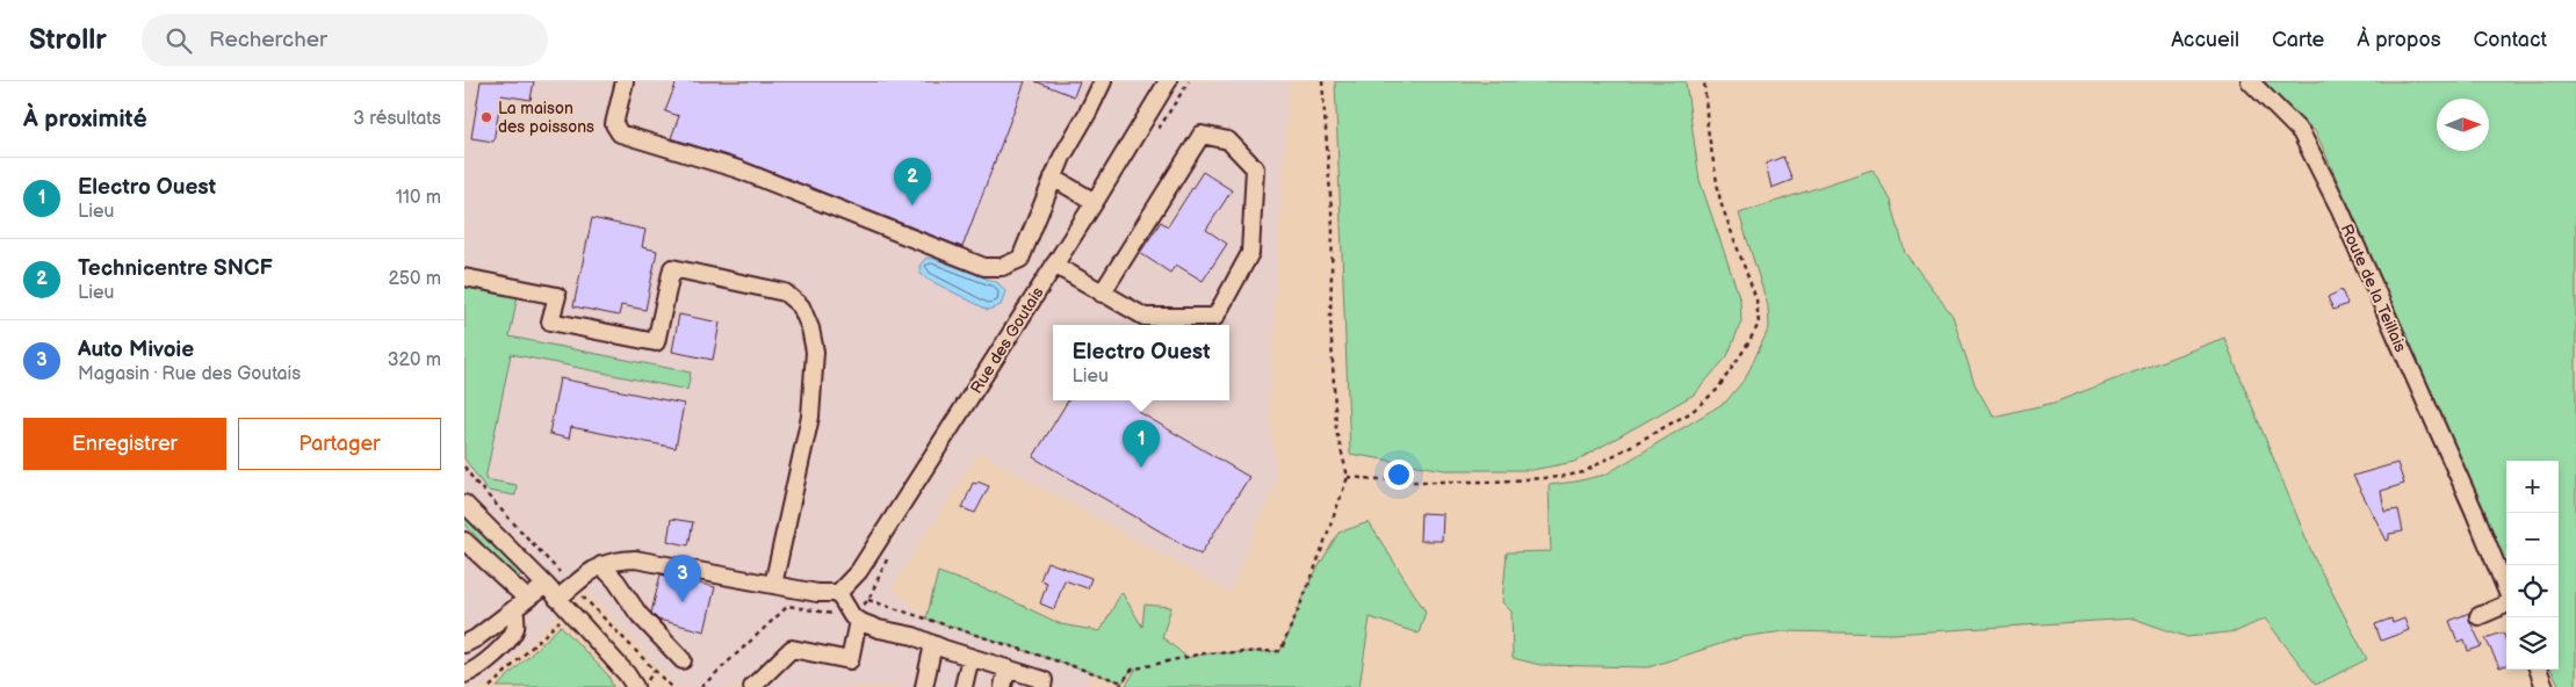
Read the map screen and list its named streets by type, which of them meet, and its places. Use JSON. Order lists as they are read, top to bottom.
{
  "streets": {
    "street": ["Route de la Teillais", "Rue des Goutais"]
  },
  "places": ["La maison des poissons"],
  "north": "right",
  "page": {
    "header": "Strollr",
    "search": "Rechercher",
    "nav": [
      "Accueil",
      "Carte",
      "À propos",
      "Contact"
    ],
    "heading": ["À proximité", "3 résultats"],
    "list": [
      {
        "mark": "1",
        "name": "Electro Ouest",
        "note": "Lieu",
        "value": "110 m"
      },
      {
        "mark": "2",
        "name": "Technicentre SNCF",
        "note": "Lieu",
        "value": "250 m"
      },
      {
        "mark": "3",
        "name": "Auto Mivoie",
        "note": "Magasin · Rue des Goutais",
        "value": "320 m"
      }
    ],
    "pins": ["2", "1", "3"],
    "popup": ["Electro Ouest", "Lieu"],
    "buttons": ["Enregistrer", "Partager"],
    "map_buttons": ["+", "−"]
  }
}
